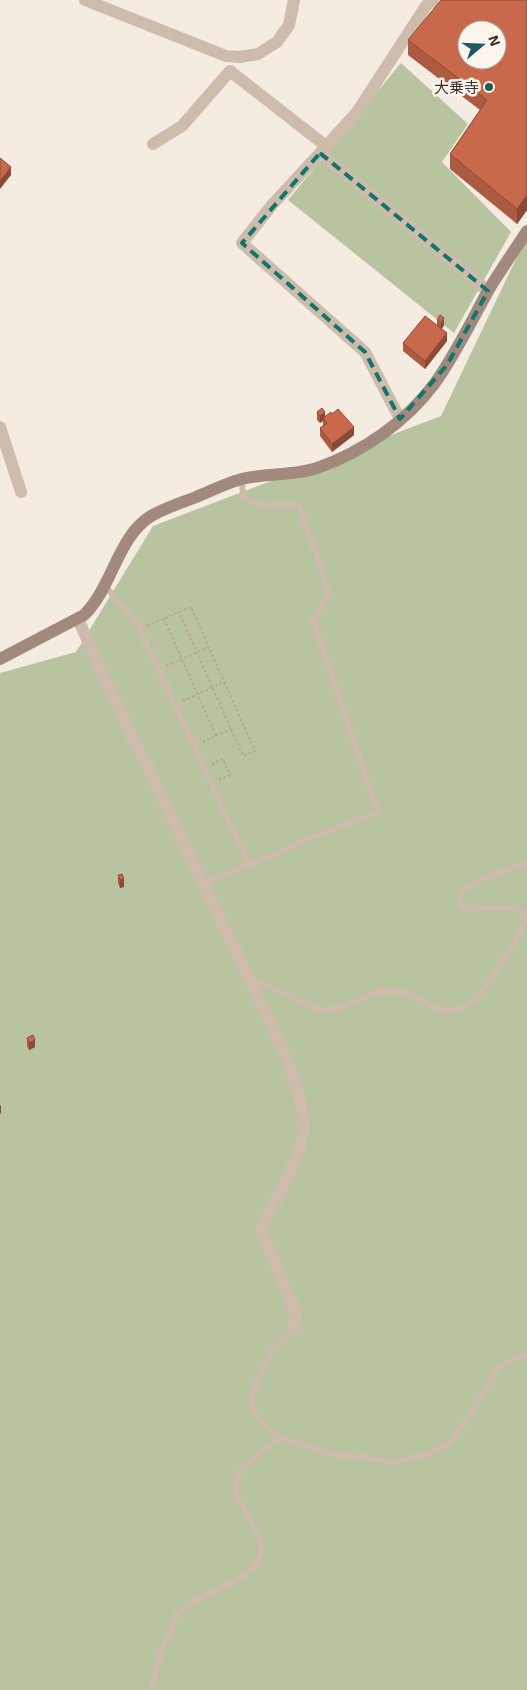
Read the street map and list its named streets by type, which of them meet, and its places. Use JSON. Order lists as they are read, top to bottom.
{
  "places": ["大乗寺"],
  "north": "right"
}
